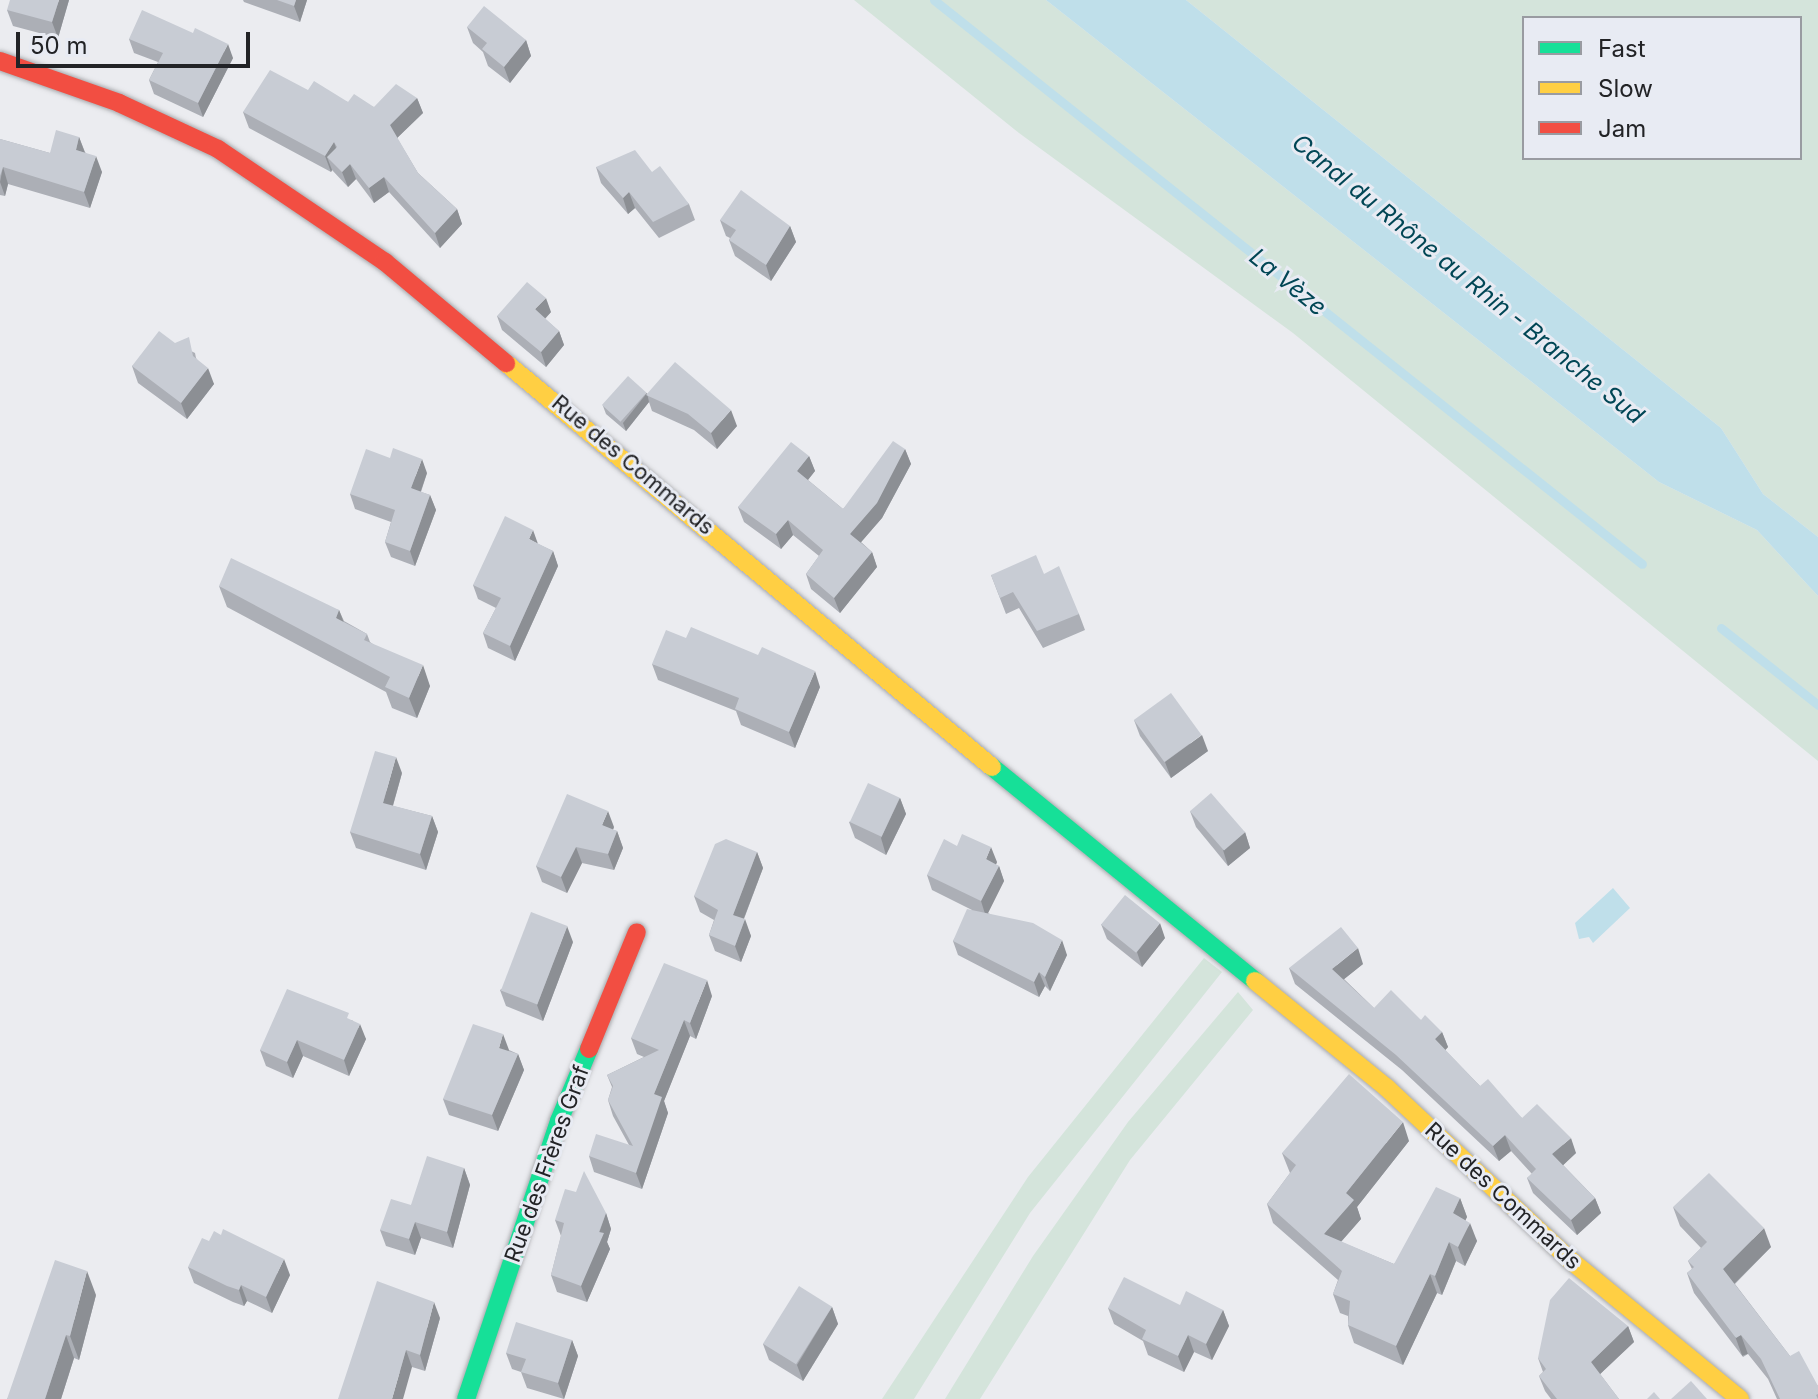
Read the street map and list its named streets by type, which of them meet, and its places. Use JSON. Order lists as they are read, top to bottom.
{
  "streets": {
    "street": ["Rue des Commards", "Rue des Frères Graf"]
  },
  "water": ["Canal du Rhône au Rhin - Branche Sud", "La Vèze"],
  "legend": ["Fast", "Slow", "Jam"],
  "scale_bar": "50 m"
}
